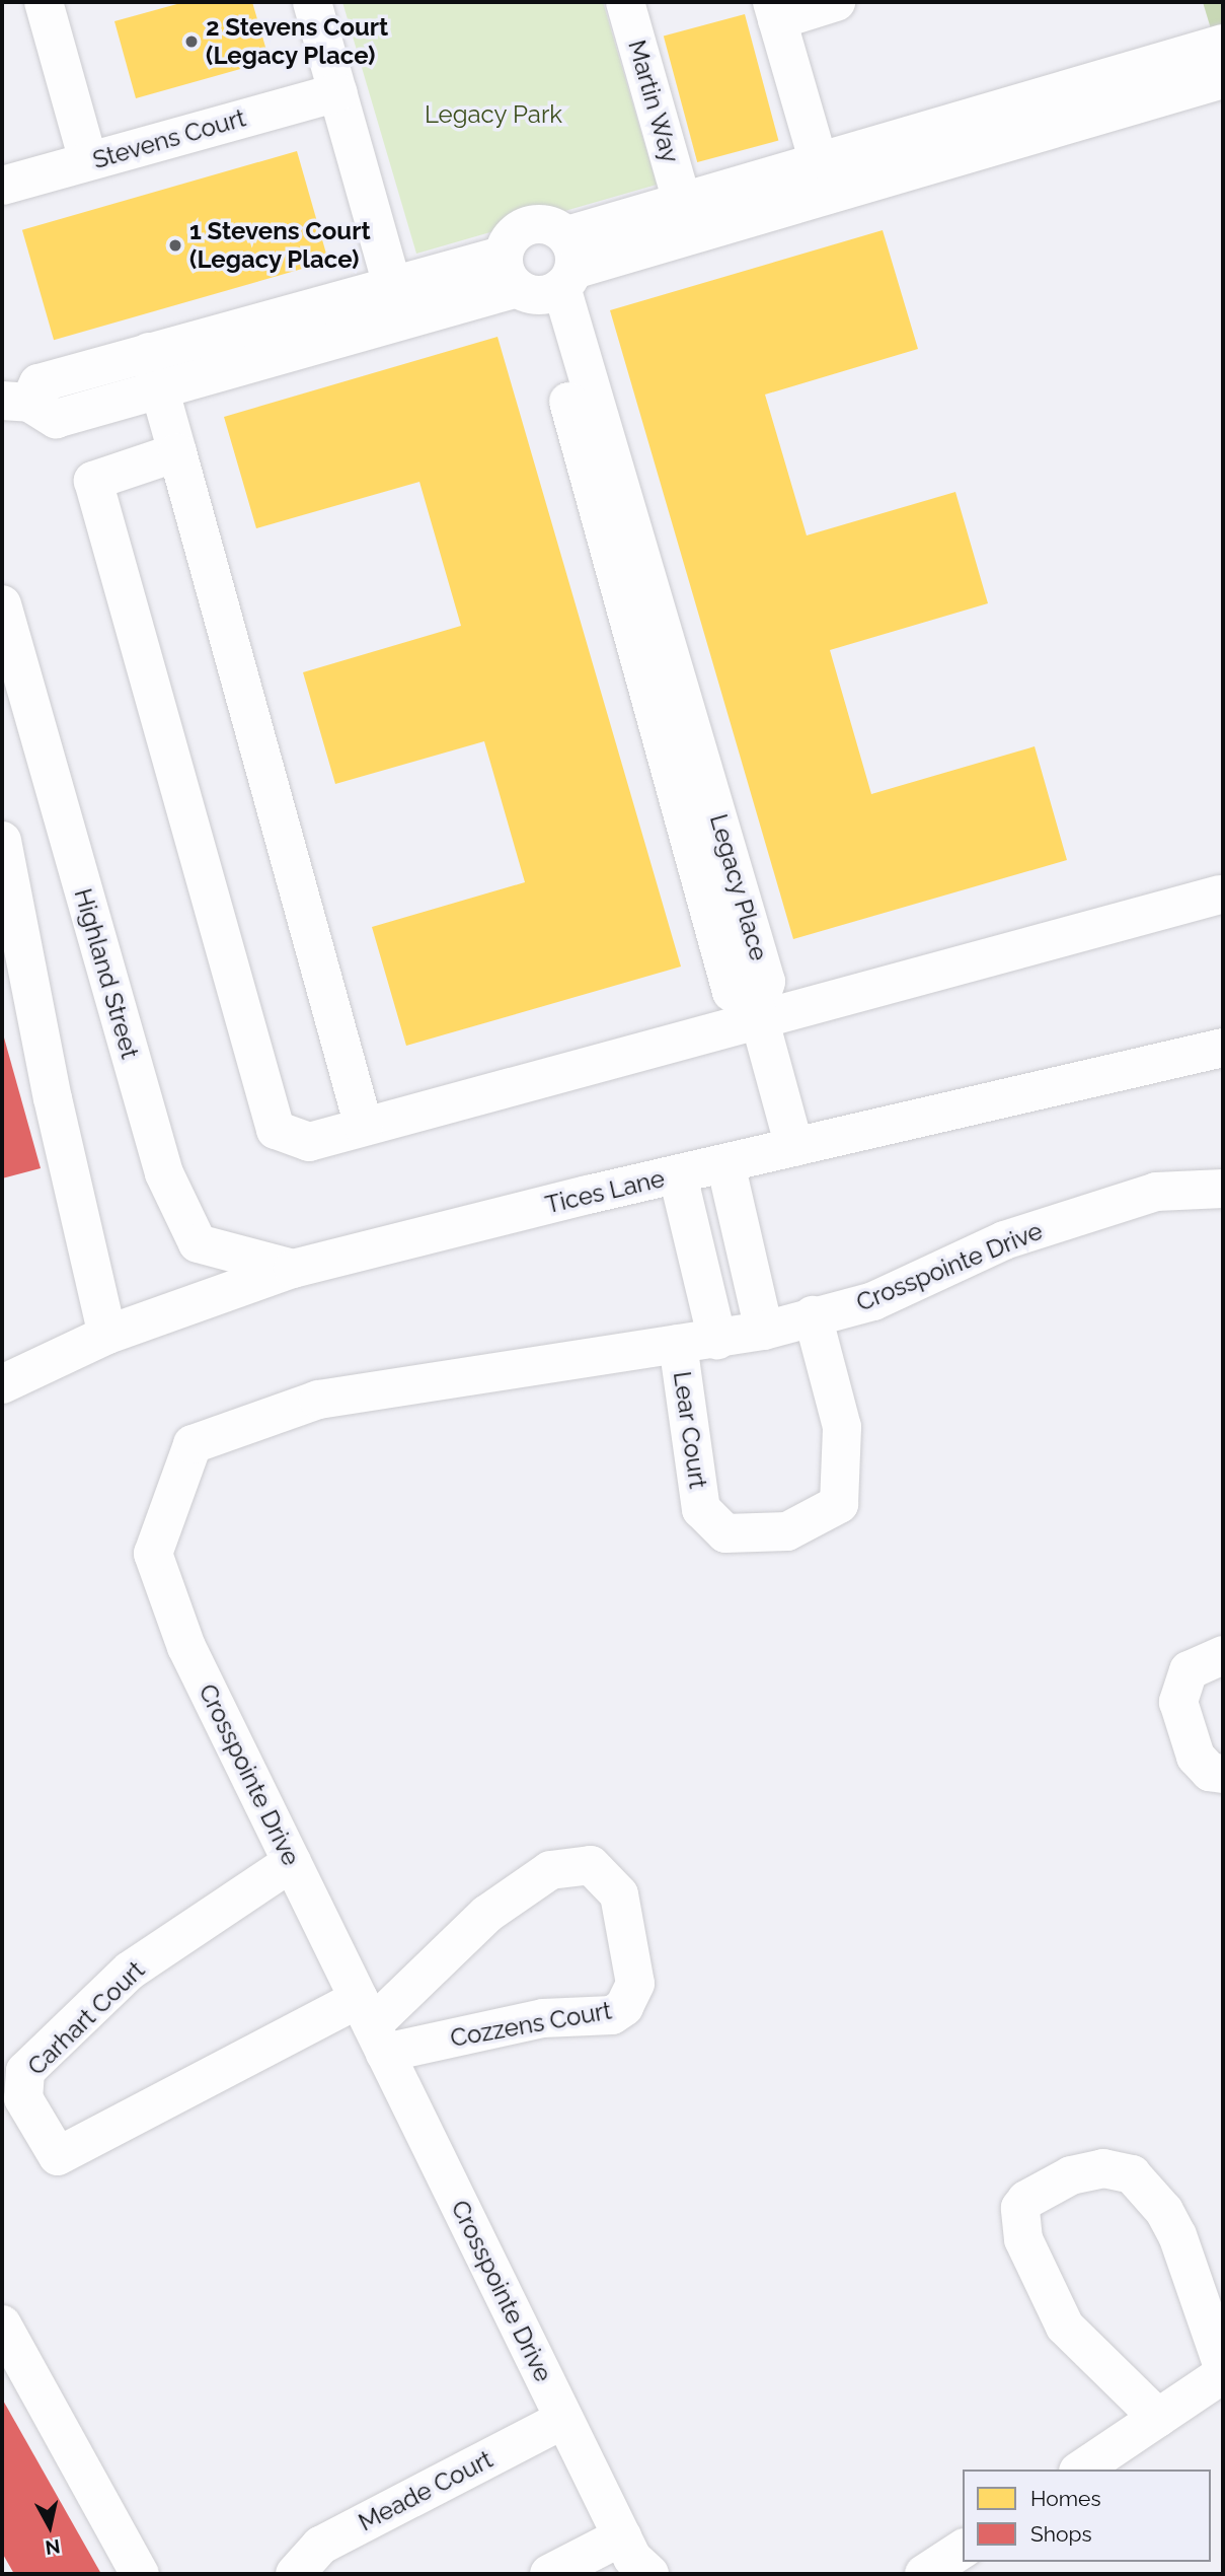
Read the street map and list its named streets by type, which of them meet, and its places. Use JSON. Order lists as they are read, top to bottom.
{
  "streets": {
    "street": [
      "Martin Way",
      "Stevens Court",
      "Legacy Place",
      "Highland Street",
      "Tices Lane",
      "Crosspointe Drive",
      "Lear Court",
      "Carhart Court",
      "Cozzens Court",
      "Meade Court"
    ]
  },
  "crossings": [
    ["Highland Street", "Tices Lane"],
    ["Crosspointe Drive", "Lear Court"],
    ["Crosspointe Drive", "Carhart Court"],
    ["Crosspointe Drive", "Cozzens Court"],
    ["Crosspointe Drive", "Meade Court"],
    ["Carhart Court", "Cozzens Court"]
  ],
  "parks": ["Legacy Park"],
  "places": ["2 Stevens Court (Legacy Place)", "1 Stevens Court (Legacy Place)"],
  "legend": ["Homes", "Shops"],
  "north": "bottom"
}
